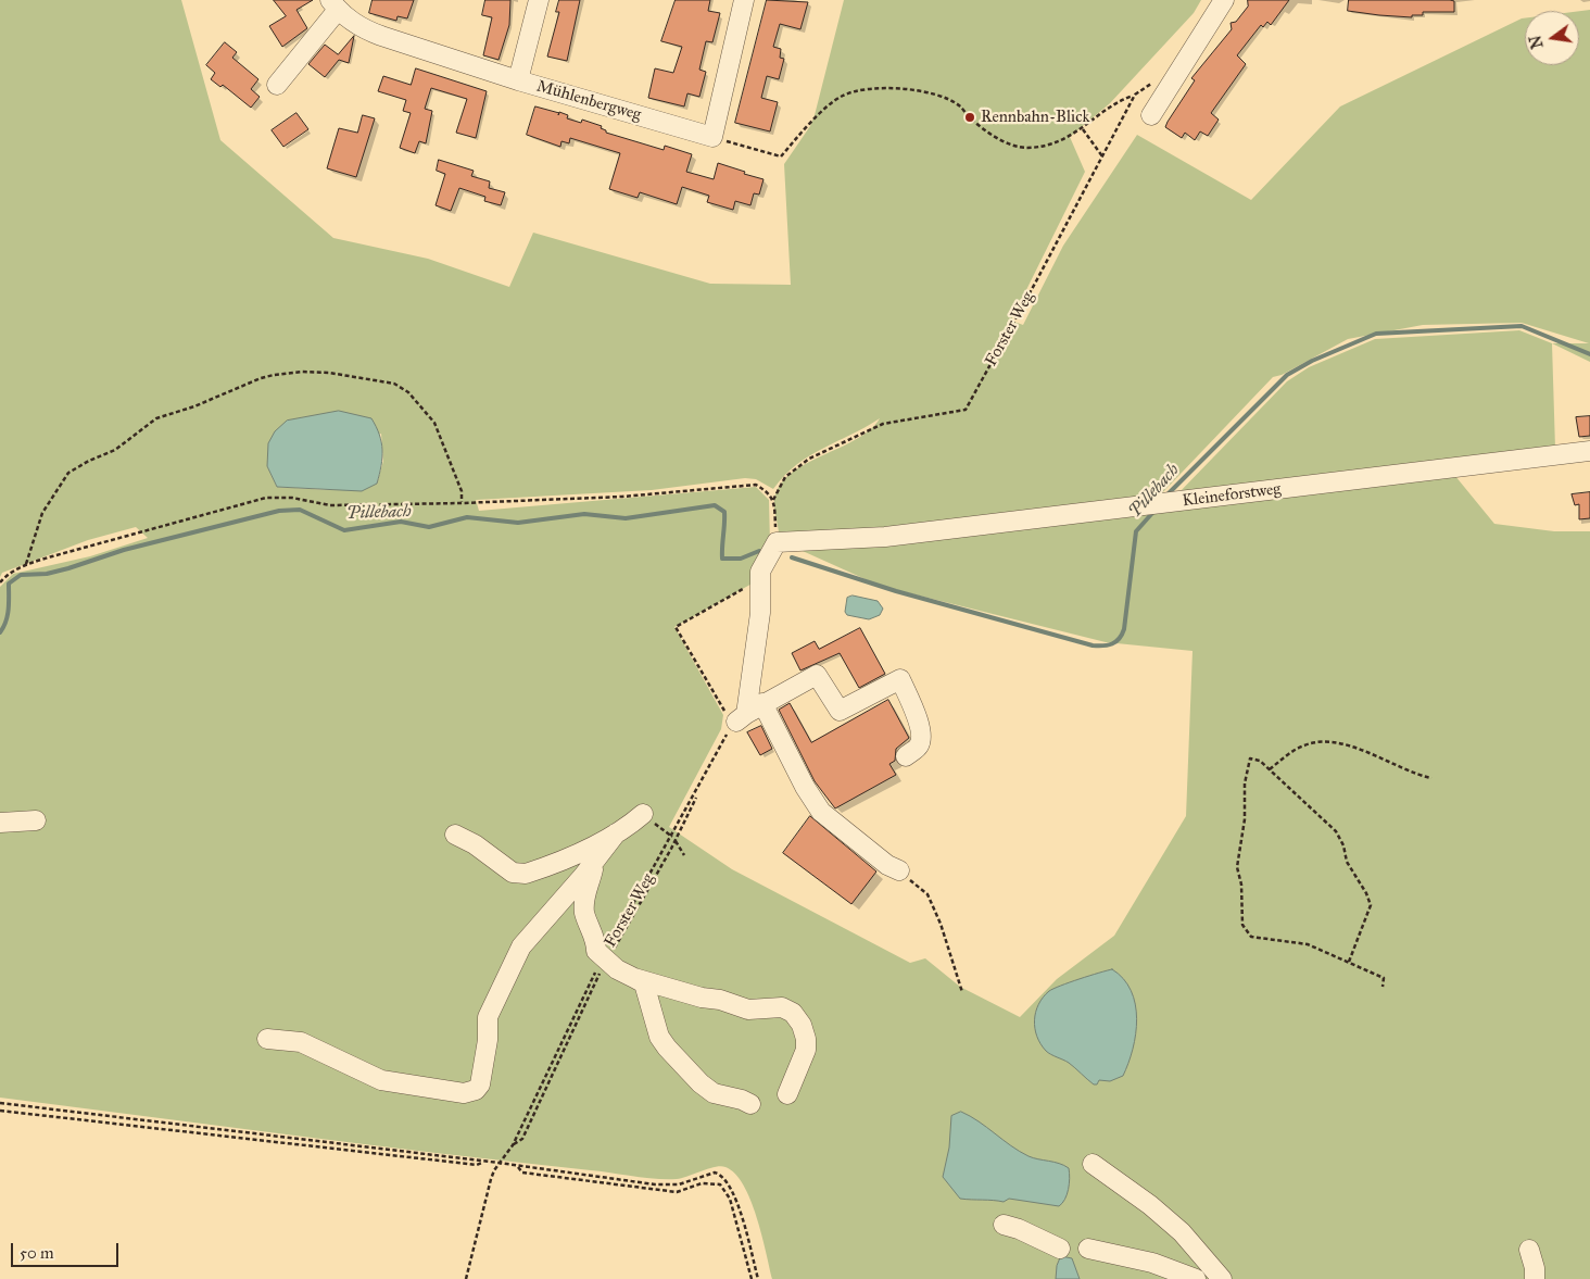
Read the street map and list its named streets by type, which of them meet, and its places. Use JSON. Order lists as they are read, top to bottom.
{
  "streets": {
    "street": ["Mühlenbergweg", "Kleineforstweg"],
    "path": ["Forster Weg"]
  },
  "water": ["Pillebach"],
  "places": ["Rennbahn-Blick"],
  "scale_bar": "50 m",
  "north": "left"
}
